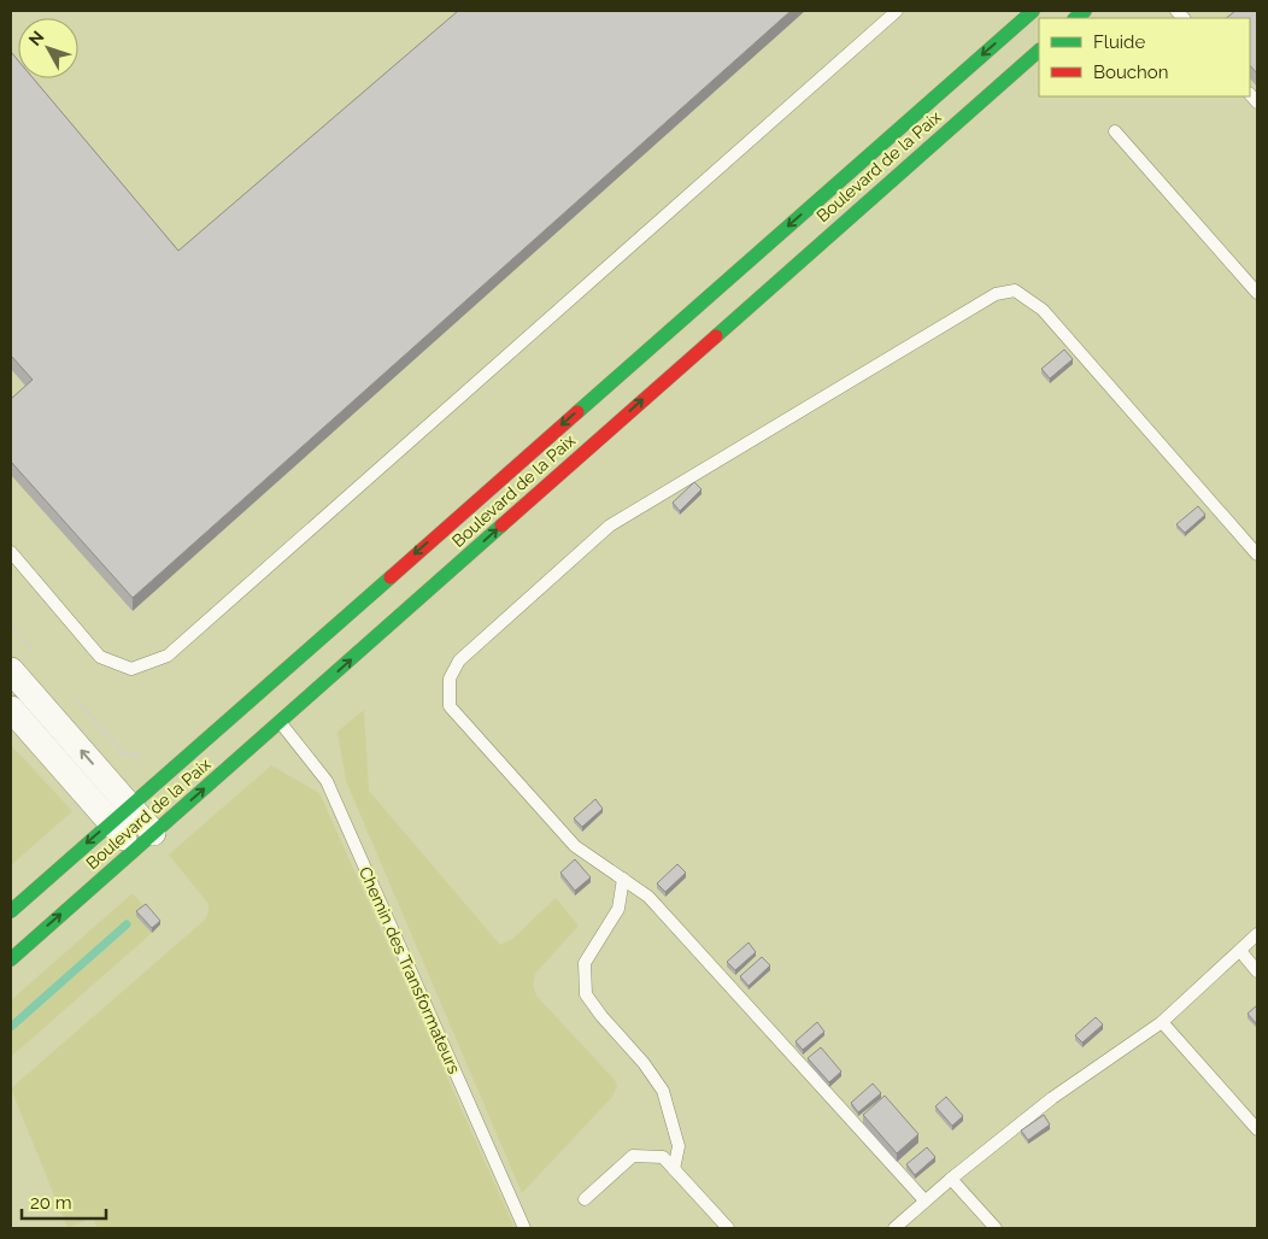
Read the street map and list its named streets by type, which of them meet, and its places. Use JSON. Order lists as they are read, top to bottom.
{
  "streets": {
    "main road": ["Boulevard de la Paix"],
    "lane": ["Chemin des Transformateurs"]
  },
  "crossings": [
    ["Boulevard de la Paix", "Chemin des Transformateurs"]
  ],
  "legend": ["Fluide", "Bouchon"],
  "scale_bar": "20 m",
  "north": "top left"
}
